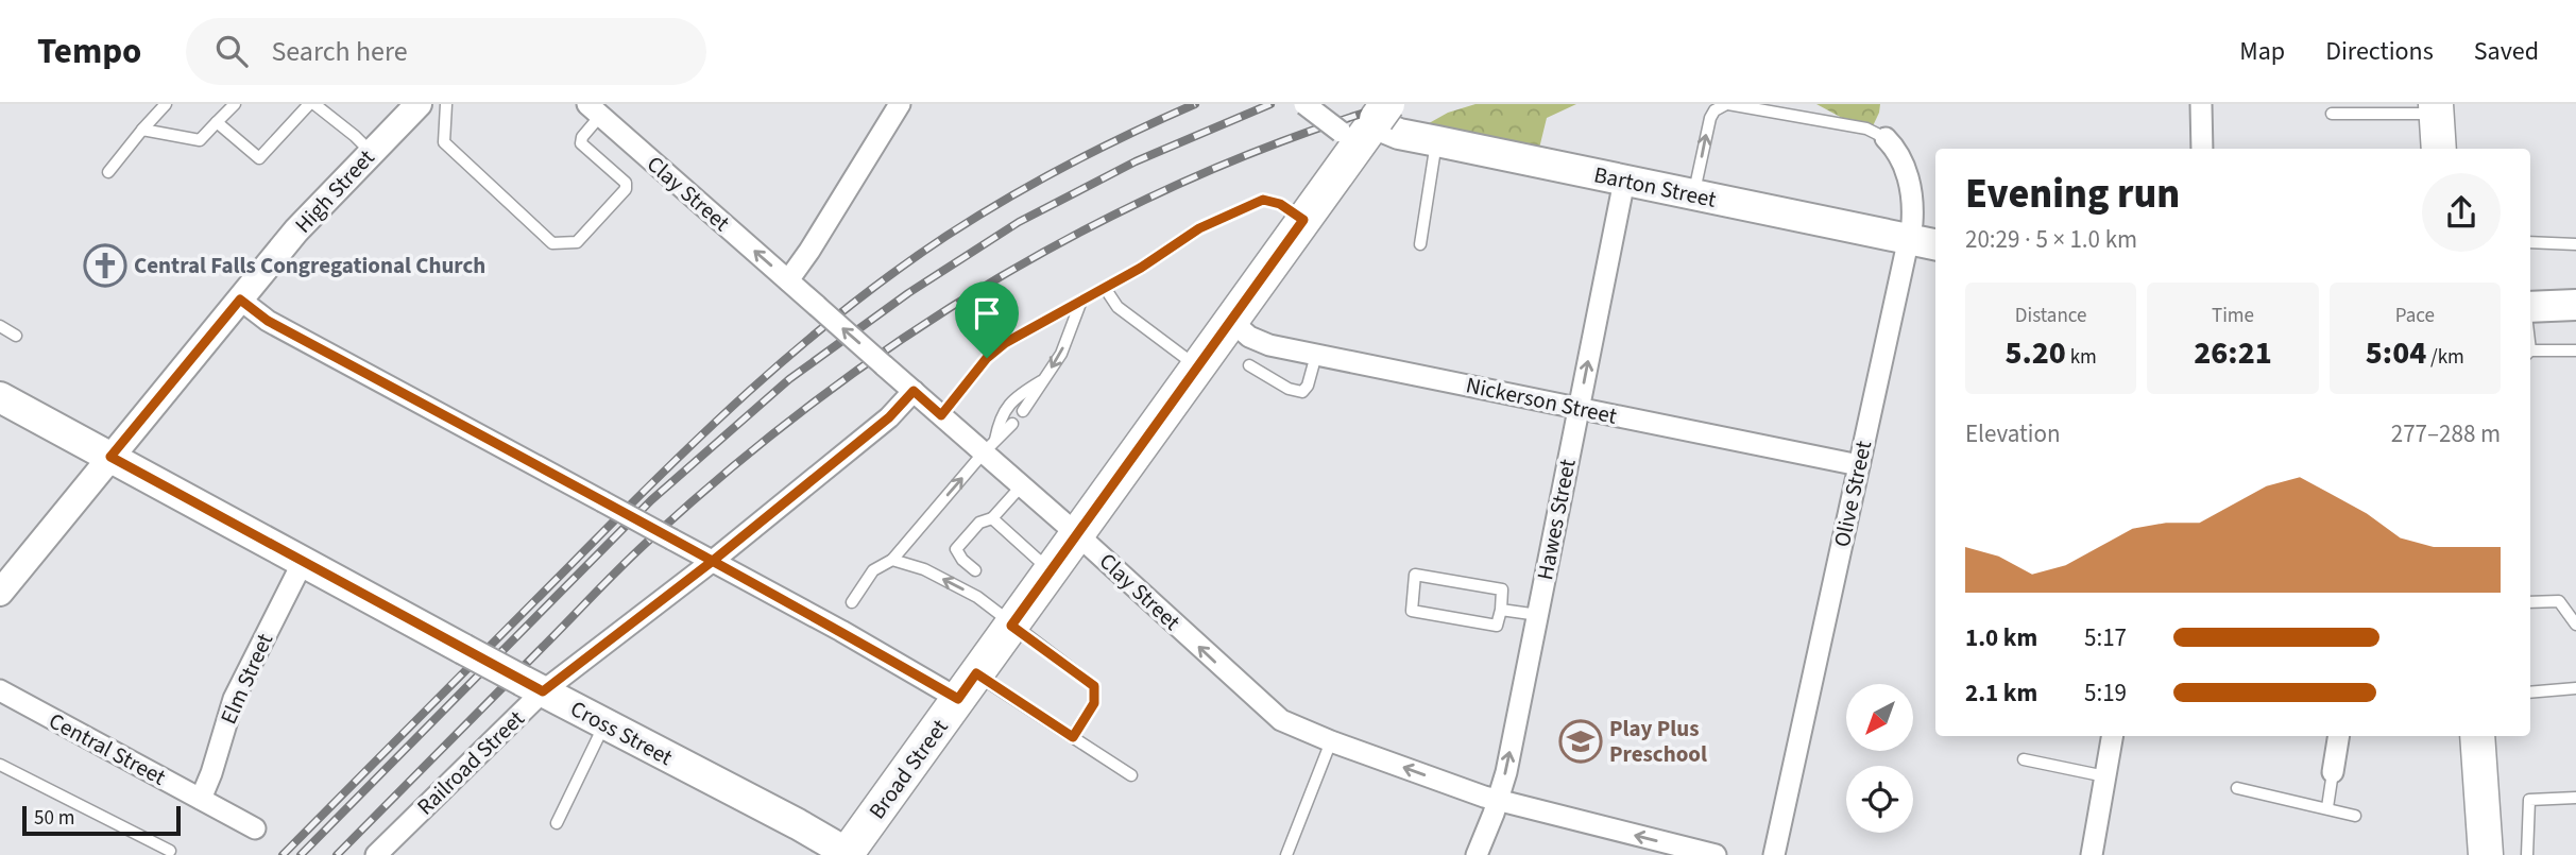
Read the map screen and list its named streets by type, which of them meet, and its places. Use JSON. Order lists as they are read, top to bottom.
{
  "streets": {
    "main road": ["Barton Street", "Cross Street", "Broad Street"],
    "street": [
      "High Street",
      "Clay Street",
      "Nickerson Street",
      "Olive Street",
      "Hawes Street",
      "Elm Street",
      "Central Street",
      "Railroad Street"
    ]
  },
  "crossings": [
    ["Barton Street", "Olive Street"],
    ["Barton Street", "Hawes Street"],
    ["Barton Street", "Broad Street"],
    ["High Street", "Cross Street"],
    ["Clay Street", "Hawes Street"],
    ["Clay Street", "Railroad Street"],
    ["Clay Street", "Broad Street"],
    ["Nickerson Street", "Olive Street"],
    ["Nickerson Street", "Hawes Street"],
    ["Nickerson Street", "Broad Street"],
    ["Elm Street", "Cross Street"],
    ["Elm Street", "Central Street"],
    ["Cross Street", "Railroad Street"],
    ["Cross Street", "Broad Street"]
  ],
  "one_way": ["Clay Street", "Hawes Street"],
  "places": {
    "church": ["Central Falls Congregational Church"],
    "school or university": ["Play Plus Preschool"]
  },
  "scale_bar": "50 m",
  "north": "bottom left",
  "page": {
    "header": "Tempo",
    "search": "Search here",
    "nav": ["Map", "Directions", "Saved"],
    "heading": ["Evening run", "20:29 · 5 × 1.0 km"],
    "stats": [
      ["Distance", "5.20 km"],
      ["Time", "26:21"],
      ["Pace", "5:04 /km"]
    ],
    "chart": ["Elevation", "277–288 m"],
    "list": [
      {
        "name": "1.0 km",
        "note": "5:17"
      },
      {
        "name": "2.1 km",
        "note": "5:19"
      }
    ],
    "scale": "50 m"
  }
}
